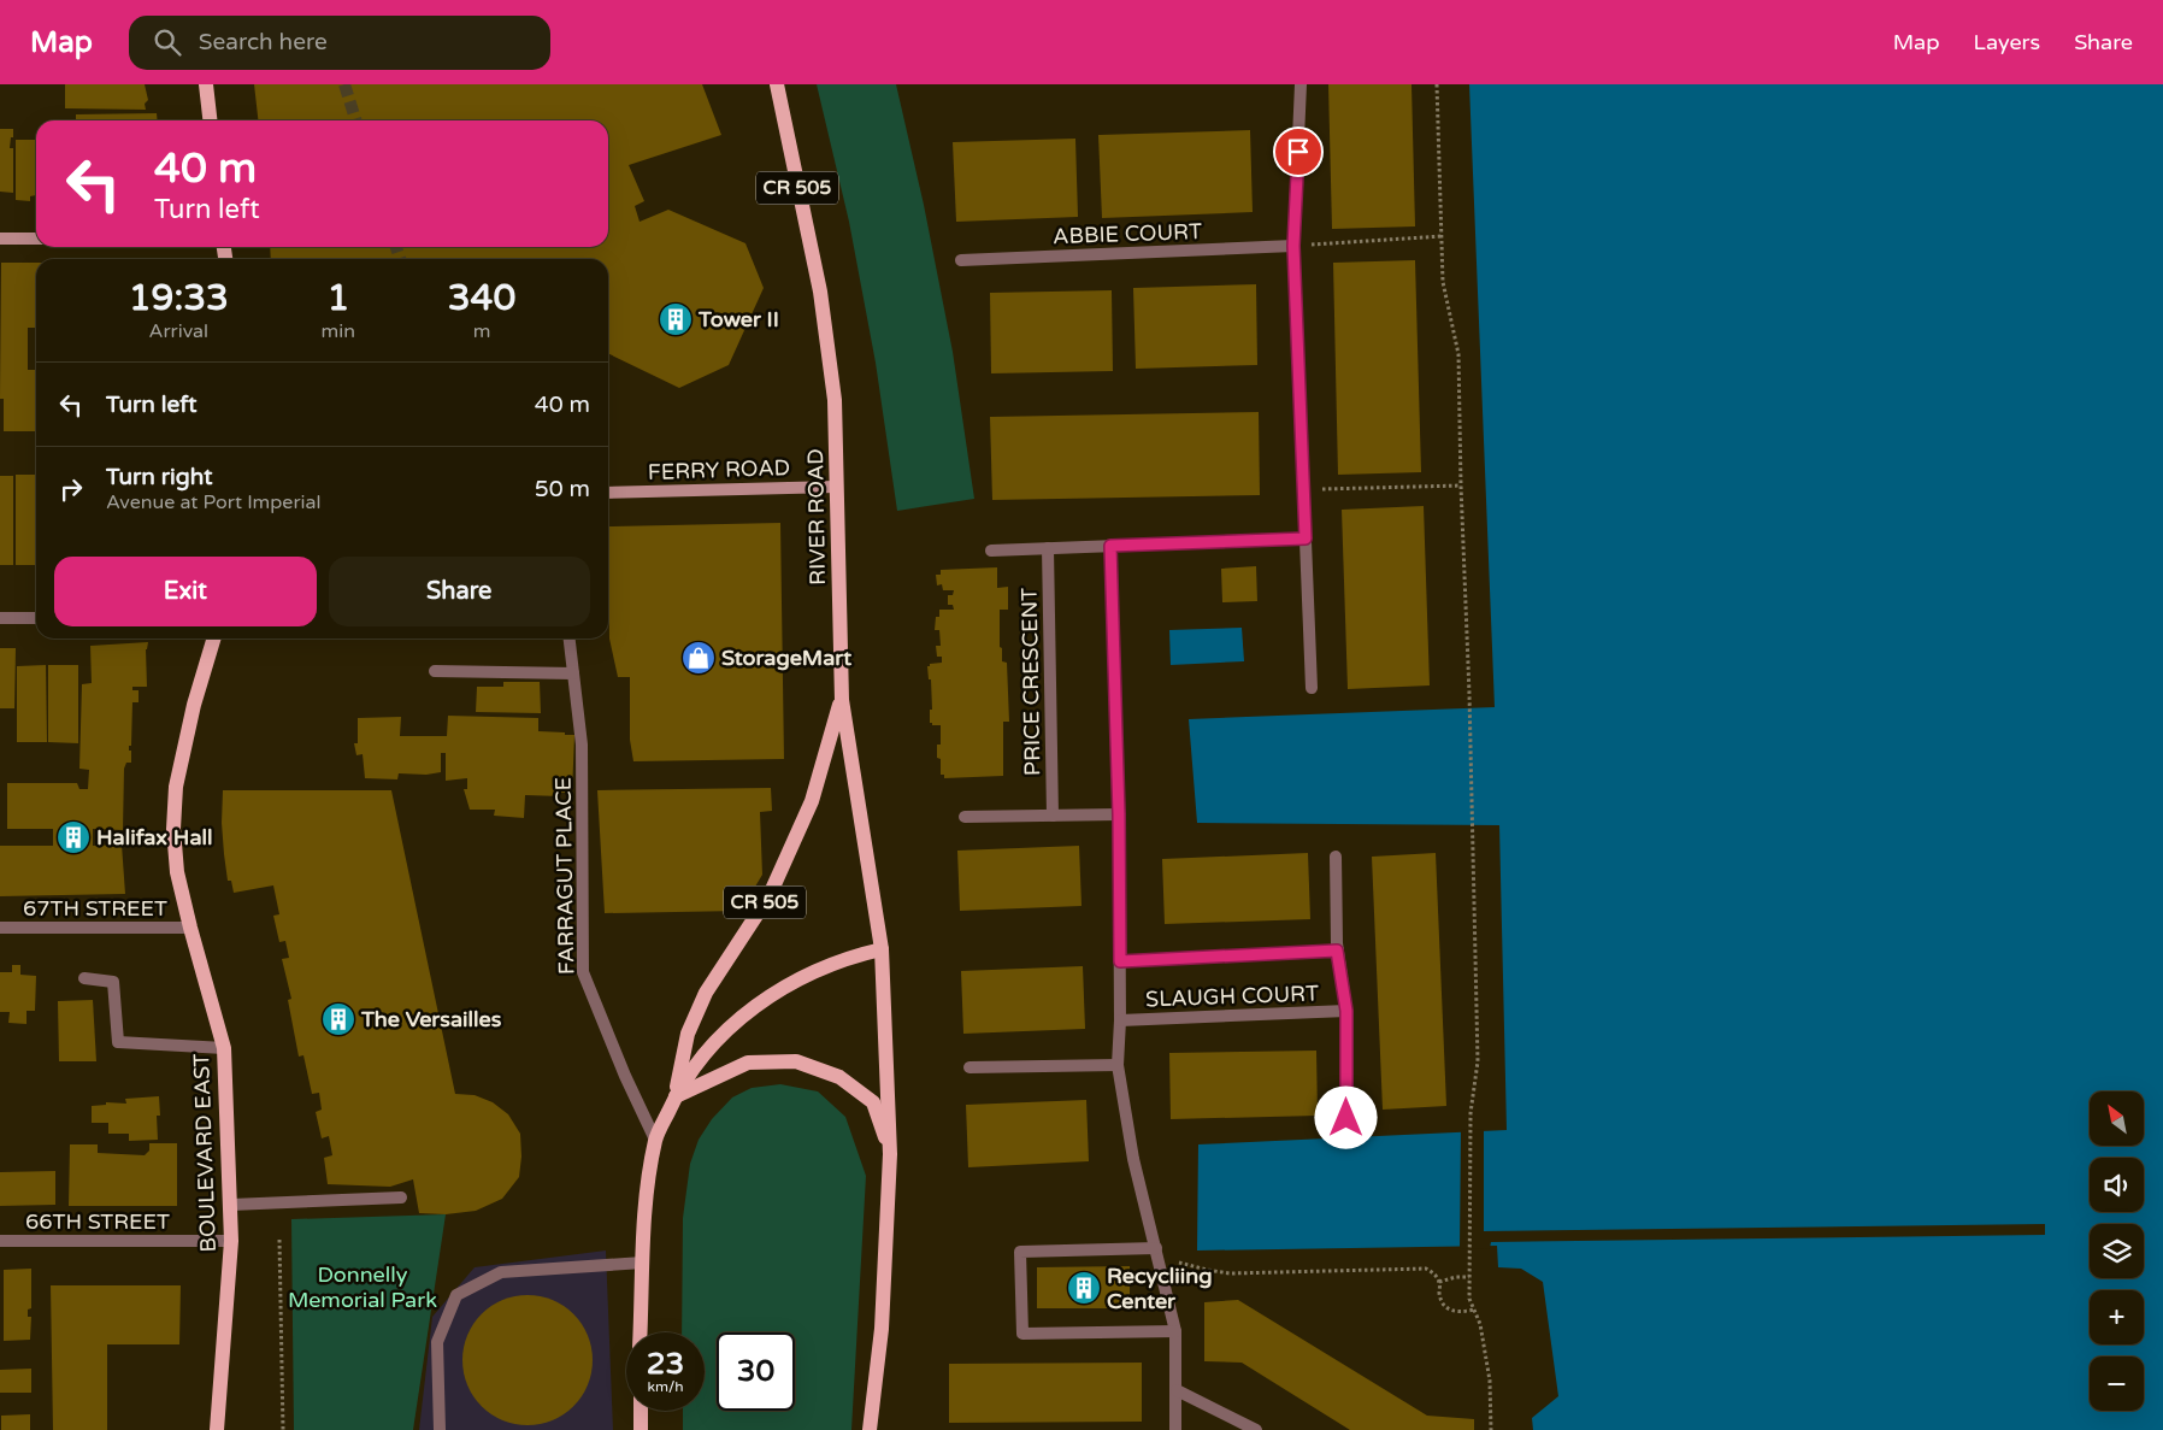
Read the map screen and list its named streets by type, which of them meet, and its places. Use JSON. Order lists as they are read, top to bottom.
{
  "streets": {
    "main road": ["CR 505", "RIVER ROAD", "BOULEVARD EAST"],
    "street": [
      "ABBIE COURT",
      "FERRY ROAD",
      "PRICE CRESCENT",
      "FARRAGUT PLACE",
      "67TH STREET",
      "SLAUGH COURT",
      "66TH STREET"
    ]
  },
  "crossings": [
    ["CR 505", "RIVER ROAD"],
    ["CR 505", "FARRAGUT PLACE"],
    ["FERRY ROAD", "RIVER ROAD"],
    ["67TH STREET", "BOULEVARD EAST"],
    ["BOULEVARD EAST", "66TH STREET"]
  ],
  "parks": ["Donnelly Memorial Park"],
  "places": {
    "building": [
      "Tower II",
      "Halifax Hall",
      "The Versailles",
      "Recycliing Center"
    ],
    "shop": ["StorageMart"]
  },
  "north": "top left",
  "page": {
    "header": "Map",
    "search": "Search here",
    "nav": ["Map", "Layers", "Share"],
    "turn": ["40 m", "Turn left"],
    "eta": [
      "19:33",
      "Arrival",
      "1",
      "min",
      "340",
      "m"
    ],
    "list": [
      {
        "name": "Turn left",
        "value": "40 m"
      },
      {
        "name": "Turn right",
        "note": "Avenue at Port Imperial",
        "value": "50 m"
      }
    ],
    "buttons": ["Exit", "Share"],
    "map_buttons": ["+", "−"],
    "speed": "23 km/h",
    "limit": "30"
  }
}
